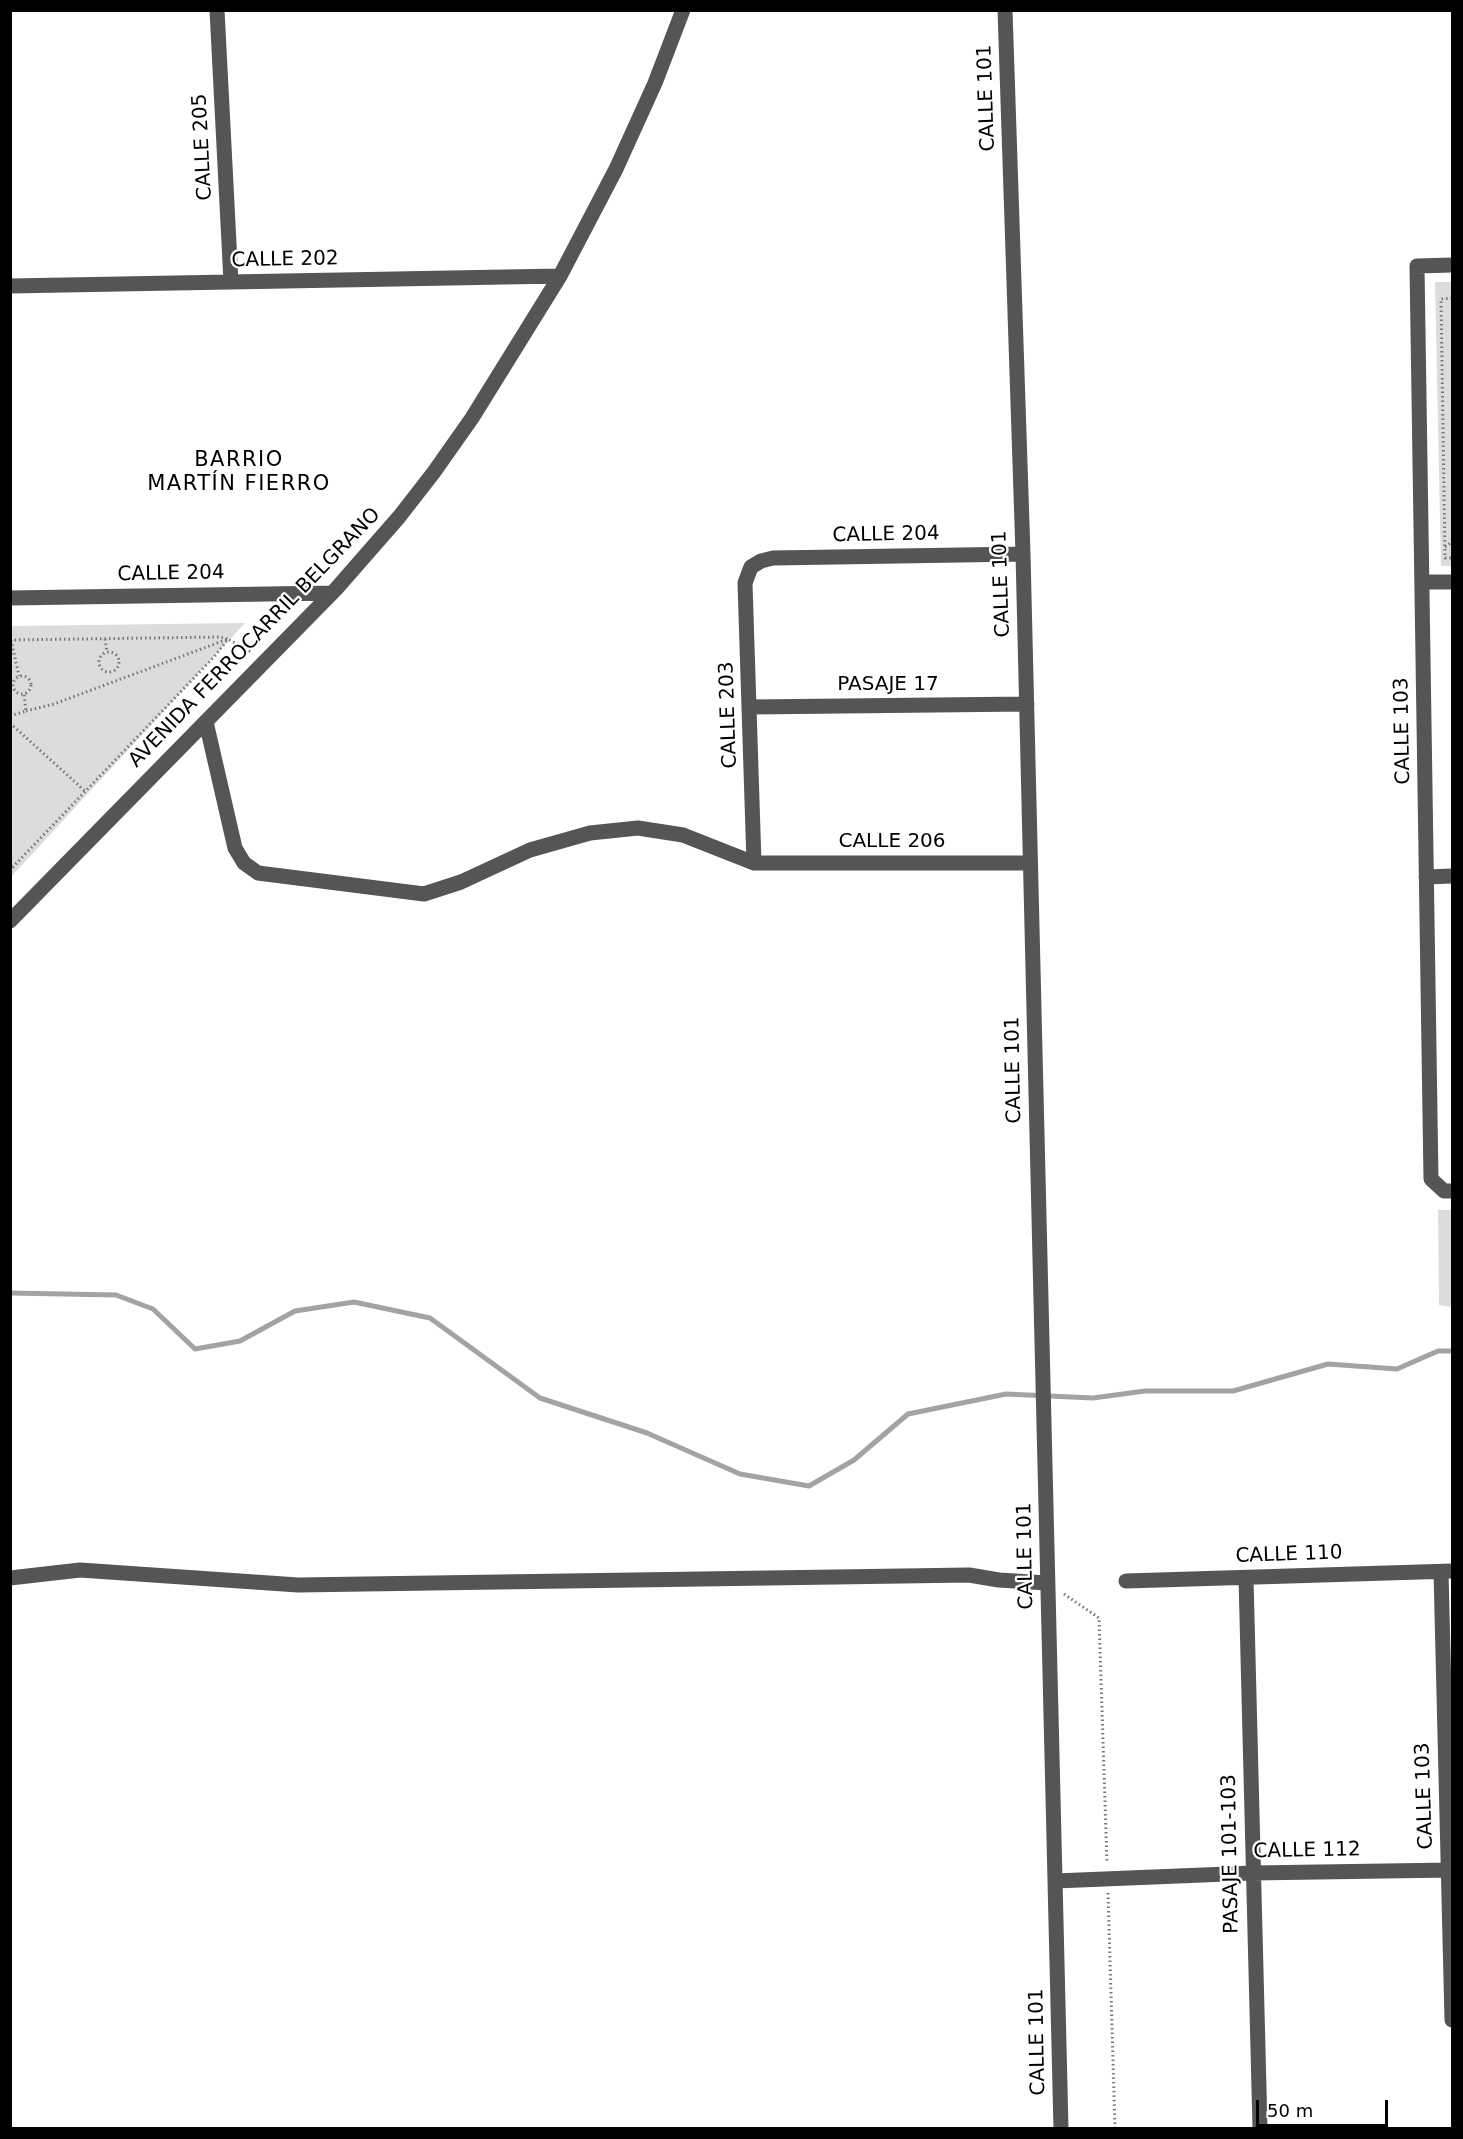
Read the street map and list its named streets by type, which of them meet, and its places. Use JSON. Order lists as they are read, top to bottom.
{
  "streets": {
    "street": [
      "CALLE 101",
      "CALLE 205",
      "CALLE 202",
      "CALLE 204",
      "AVENIDA FERROCARRIL BELGRANO",
      "PASAJE 17",
      "CALLE 203",
      "CALLE 103",
      "CALLE 206",
      "CALLE 110",
      "CALLE 112",
      "PASAJE 101-103"
    ]
  },
  "crossings": [
    ["CALLE 101", "CALLE 204"],
    ["CALLE 101", "PASAJE 17"],
    ["CALLE 101", "CALLE 206"],
    ["CALLE 101", "CALLE 112"],
    ["CALLE 205", "CALLE 202"],
    ["CALLE 202", "AVENIDA FERROCARRIL BELGRANO"],
    ["CALLE 204", "AVENIDA FERROCARRIL BELGRANO"],
    ["CALLE 204", "CALLE 203"],
    ["PASAJE 17", "CALLE 203"],
    ["CALLE 203", "CALLE 206"],
    ["CALLE 103", "CALLE 110"],
    ["CALLE 103", "CALLE 112"],
    ["CALLE 110", "PASAJE 101-103"],
    ["CALLE 112", "PASAJE 101-103"]
  ],
  "districts": ["BARRIO MARTÍN FIERRO"],
  "scale_bar": "50 m"
}
